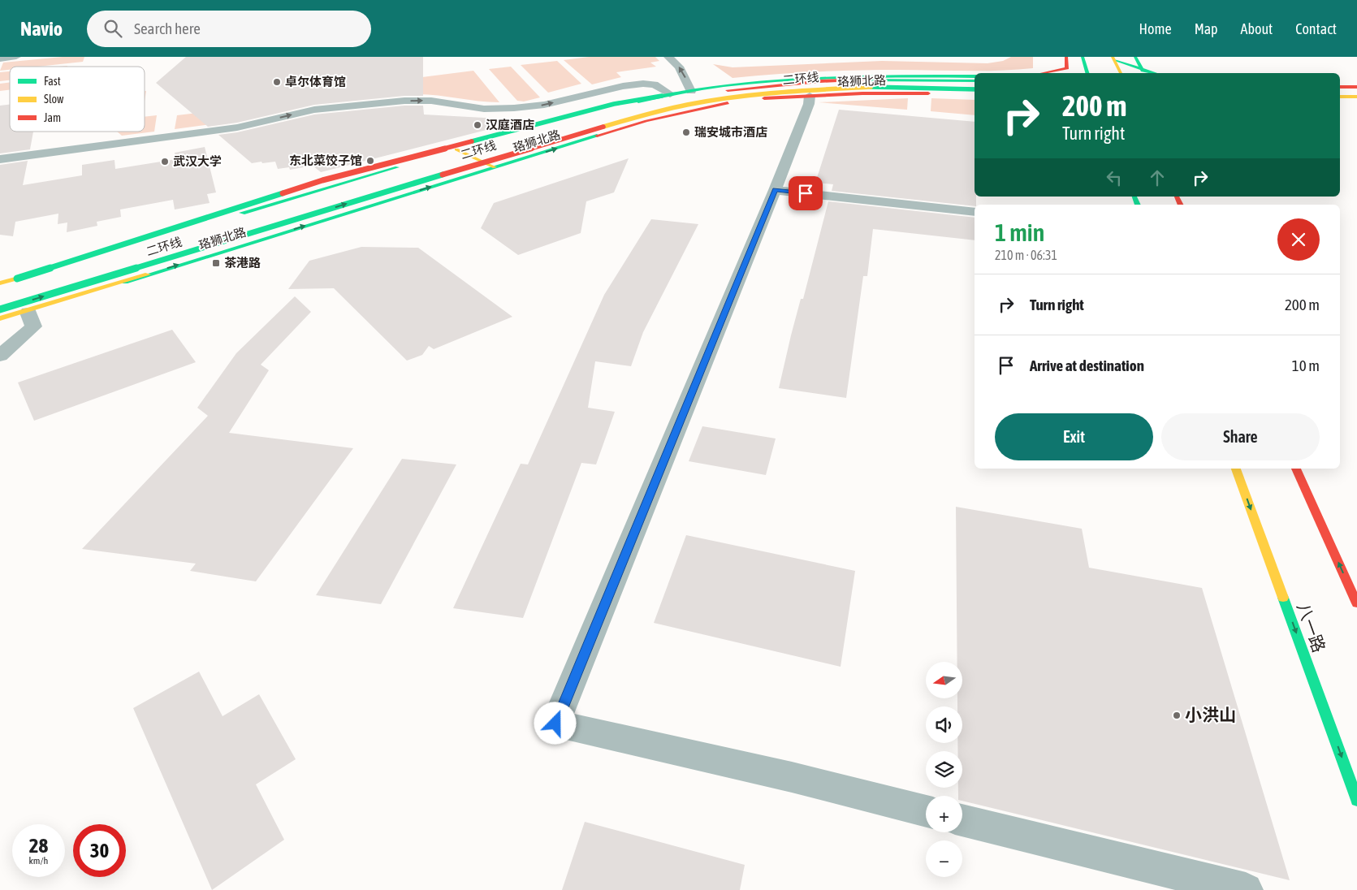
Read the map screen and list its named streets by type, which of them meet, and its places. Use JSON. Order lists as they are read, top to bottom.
{
  "streets": {
    "main road": ["二环线", "珞狮北路", "八一路"]
  },
  "crossings": [
    ["二环线", "珞狮北路"]
  ],
  "places": {
    "other": [
      "卓尔体育馆",
      "汉庭酒店",
      "瑞安城市酒店",
      "东北菜饺子馆",
      "武汉大学",
      "小洪山"
    ],
    "transit": ["茶港路"]
  },
  "legend": ["Fast", "Slow", "Jam"],
  "north": "left",
  "page": {
    "header": "Navio",
    "search": "Search here",
    "nav": [
      "Home",
      "Map",
      "About",
      "Contact"
    ],
    "turn": ["200 m", "Turn right"],
    "heading": ["1 min", "210 m · 06:31"],
    "list": [
      {
        "name": "Turn right",
        "value": "200 m"
      },
      {
        "name": "Arrive at destination",
        "value": "10 m"
      }
    ],
    "buttons": ["Exit", "Share"],
    "map_buttons": ["+", "−"],
    "speed": "28 km/h",
    "limit": "30"
  }
}
